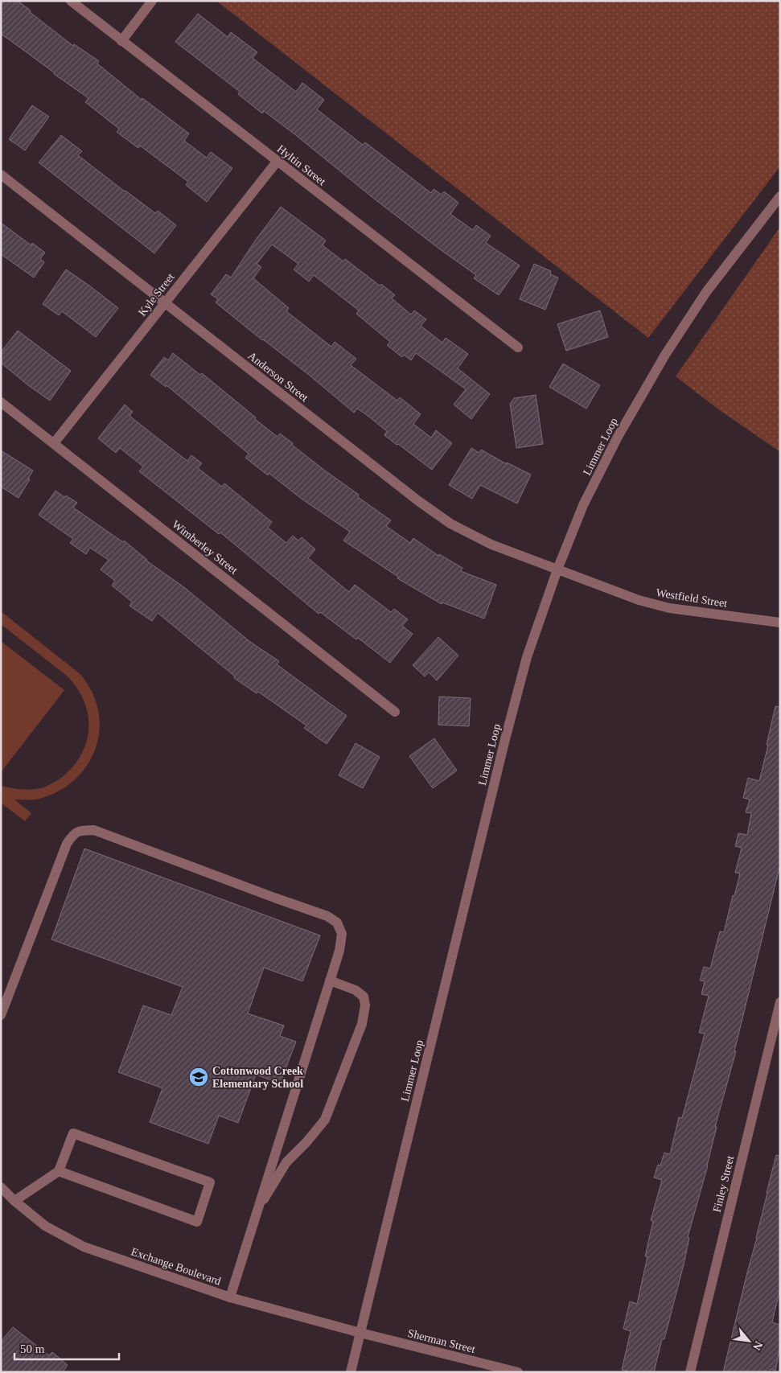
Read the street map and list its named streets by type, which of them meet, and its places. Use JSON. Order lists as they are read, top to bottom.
{
  "streets": {
    "street": [
      "Hyltin Street",
      "Kyle Street",
      "Anderson Street",
      "Limmer Loop",
      "Wimberley Street",
      "Westfield Street",
      "Finley Street",
      "Exchange Boulevard",
      "Sherman Street"
    ]
  },
  "crossings": [
    ["Hyltin Street", "Kyle Street"],
    ["Kyle Street", "Anderson Street"],
    ["Kyle Street", "Wimberley Street"],
    ["Anderson Street", "Limmer Loop"],
    ["Anderson Street", "Westfield Street"],
    ["Limmer Loop", "Westfield Street"],
    ["Limmer Loop", "Exchange Boulevard"],
    ["Limmer Loop", "Sherman Street"],
    ["Exchange Boulevard", "Sherman Street"]
  ],
  "places": {
    "school or university": ["Cottonwood Creek Elementary School"]
  },
  "scale_bar": "50 m",
  "north": "bottom right"
}
